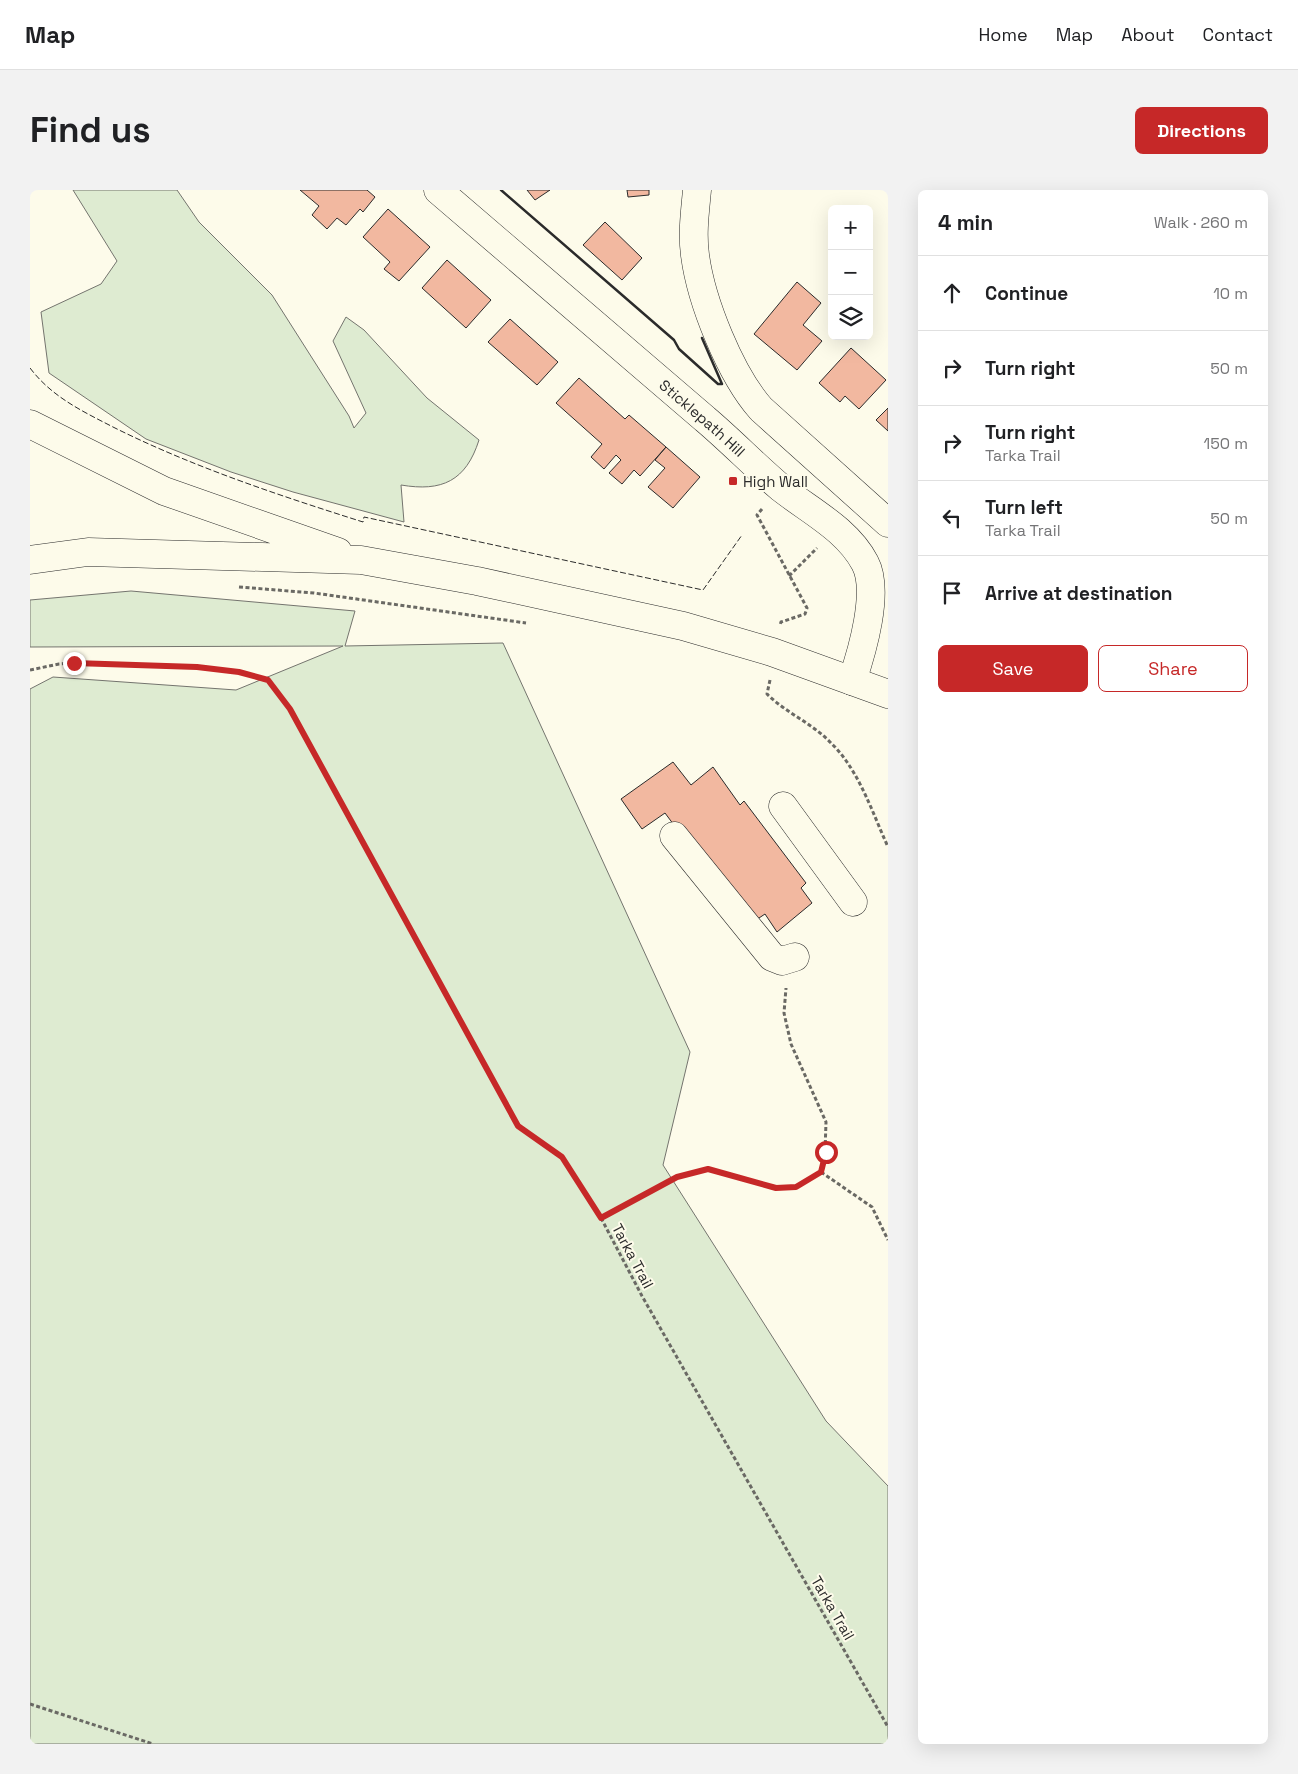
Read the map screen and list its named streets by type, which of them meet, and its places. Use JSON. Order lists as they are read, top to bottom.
{
  "streets": {
    "main road": ["Sticklepath Hill"],
    "path": ["Tarka Trail"]
  },
  "places": {
    "transit": ["High Wall"]
  },
  "page": {
    "header": "Map",
    "nav": [
      "Home",
      "Map",
      "About",
      "Contact"
    ],
    "buttons": [
      "Directions",
      ["Save", "Share"]
    ],
    "title": "Find us",
    "heading": ["4 min", "Walk · 260 m"],
    "map_buttons": ["+", "−"],
    "list": [
      ["Continue", "10 m"],
      ["Turn right", "50 m"],
      ["Turn right", "Tarka Trail", "150 m"],
      ["Turn left", "Tarka Trail", "50 m"],
      "Arrive at destination"
    ]
  }
}
